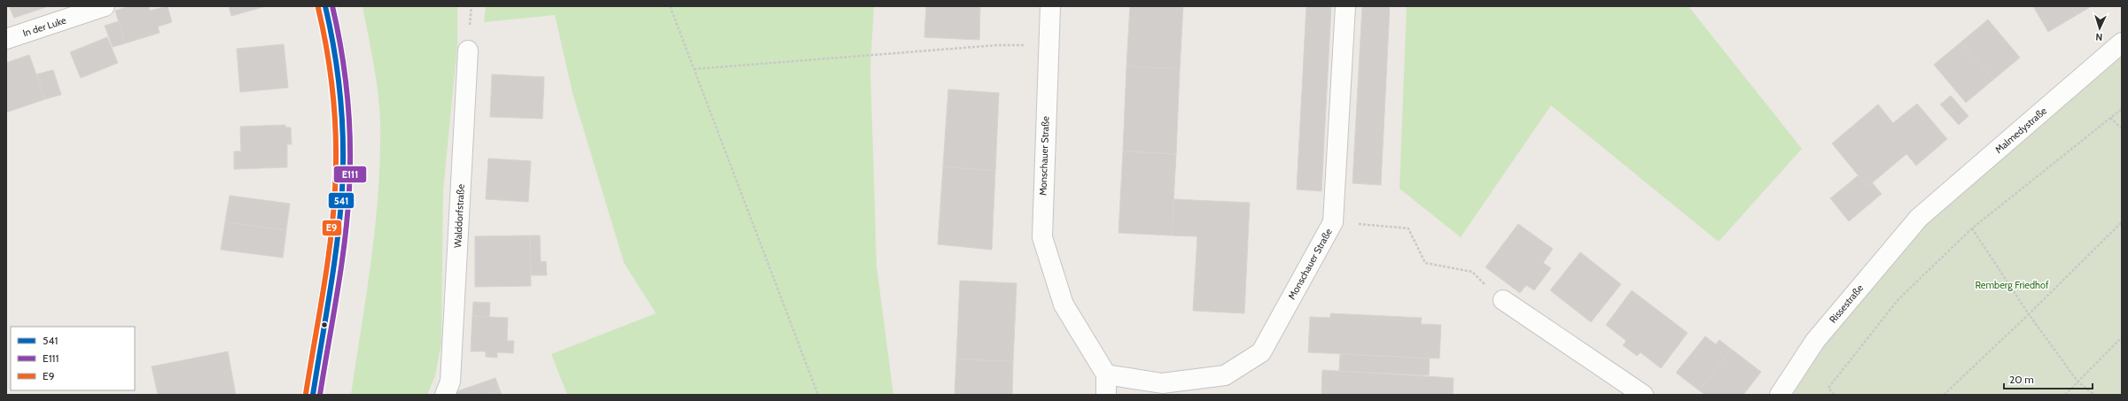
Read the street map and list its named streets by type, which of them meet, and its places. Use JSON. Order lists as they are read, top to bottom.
{
  "streets": {
    "street": [
      "In der Luke",
      "Malmedystraße",
      "Monschauer Straße",
      "Walddorfstraße",
      "Rissestraße"
    ]
  },
  "crossings": [
    ["Malmedystraße", "Rissestraße"]
  ],
  "parks": ["Remberg Friedhof"],
  "lines": ["transit line 541", "transit line E111", "transit line E9"],
  "legend": ["541", "E111", "E9"],
  "scale_bar": "20 m",
  "north": "bottom"
}
